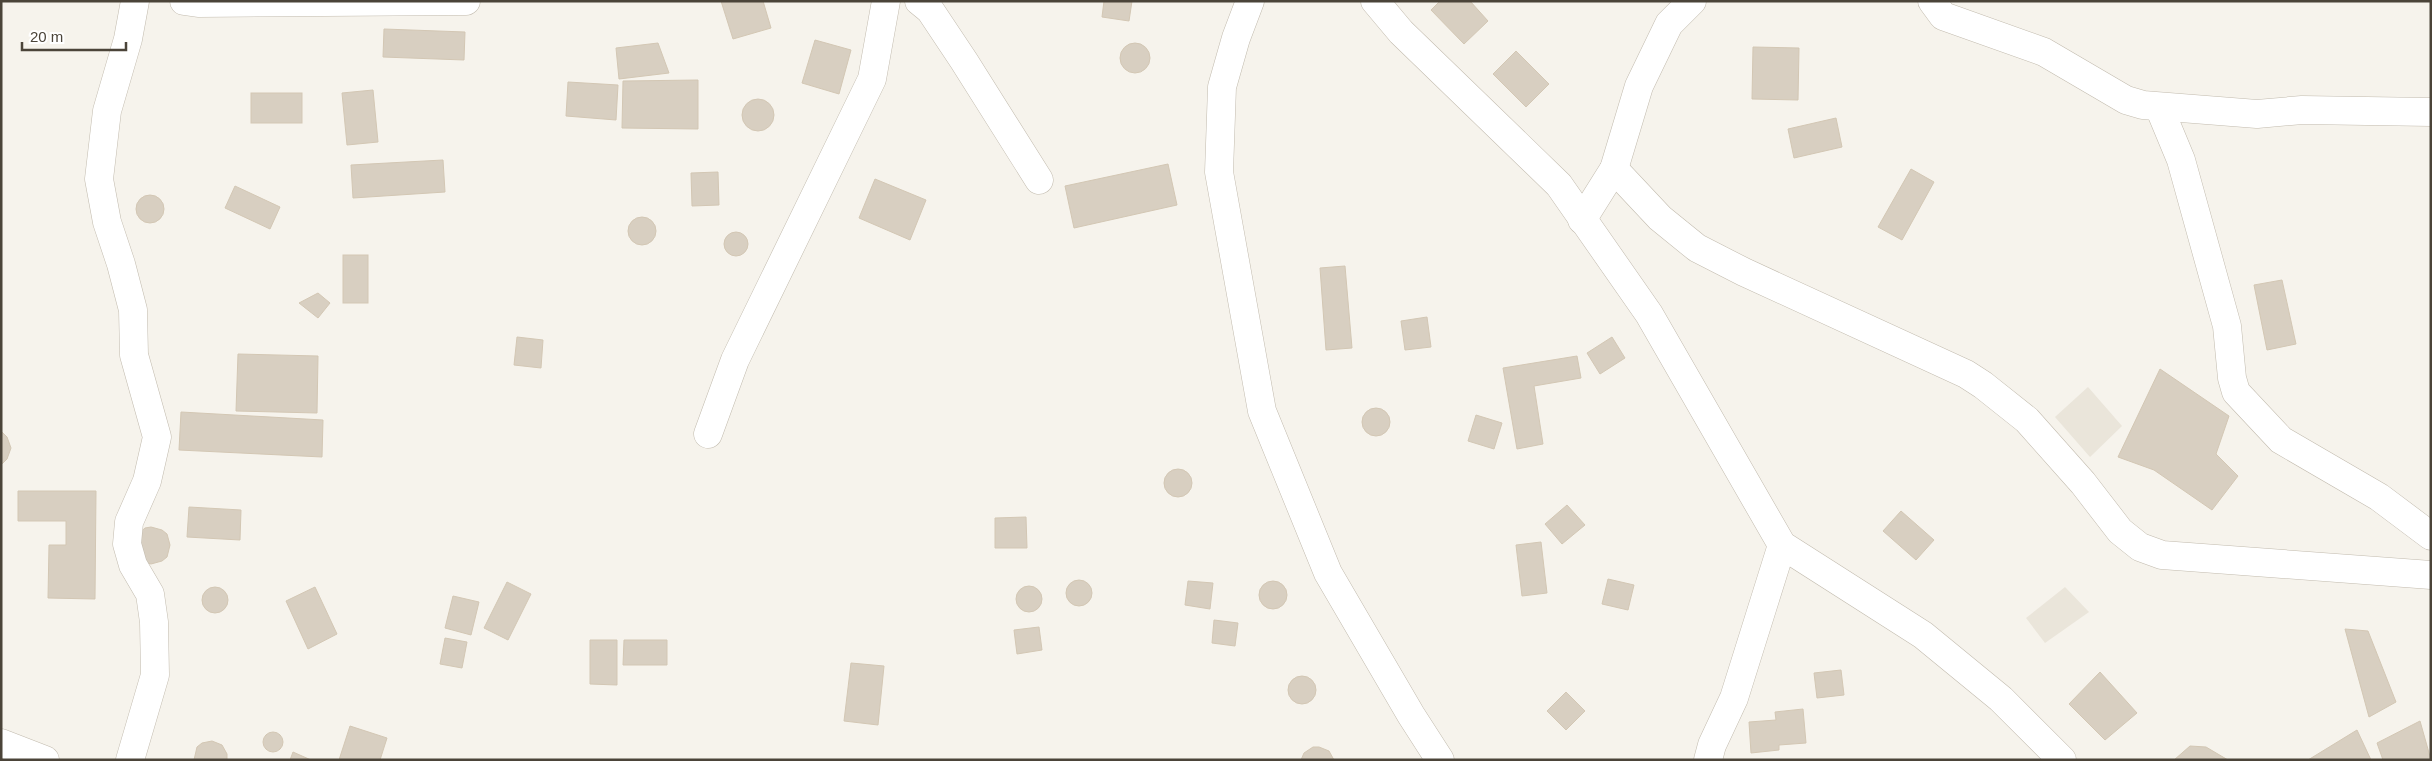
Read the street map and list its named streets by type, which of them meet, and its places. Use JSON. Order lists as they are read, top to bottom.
{
  "scale_bar": "20 m"
}
